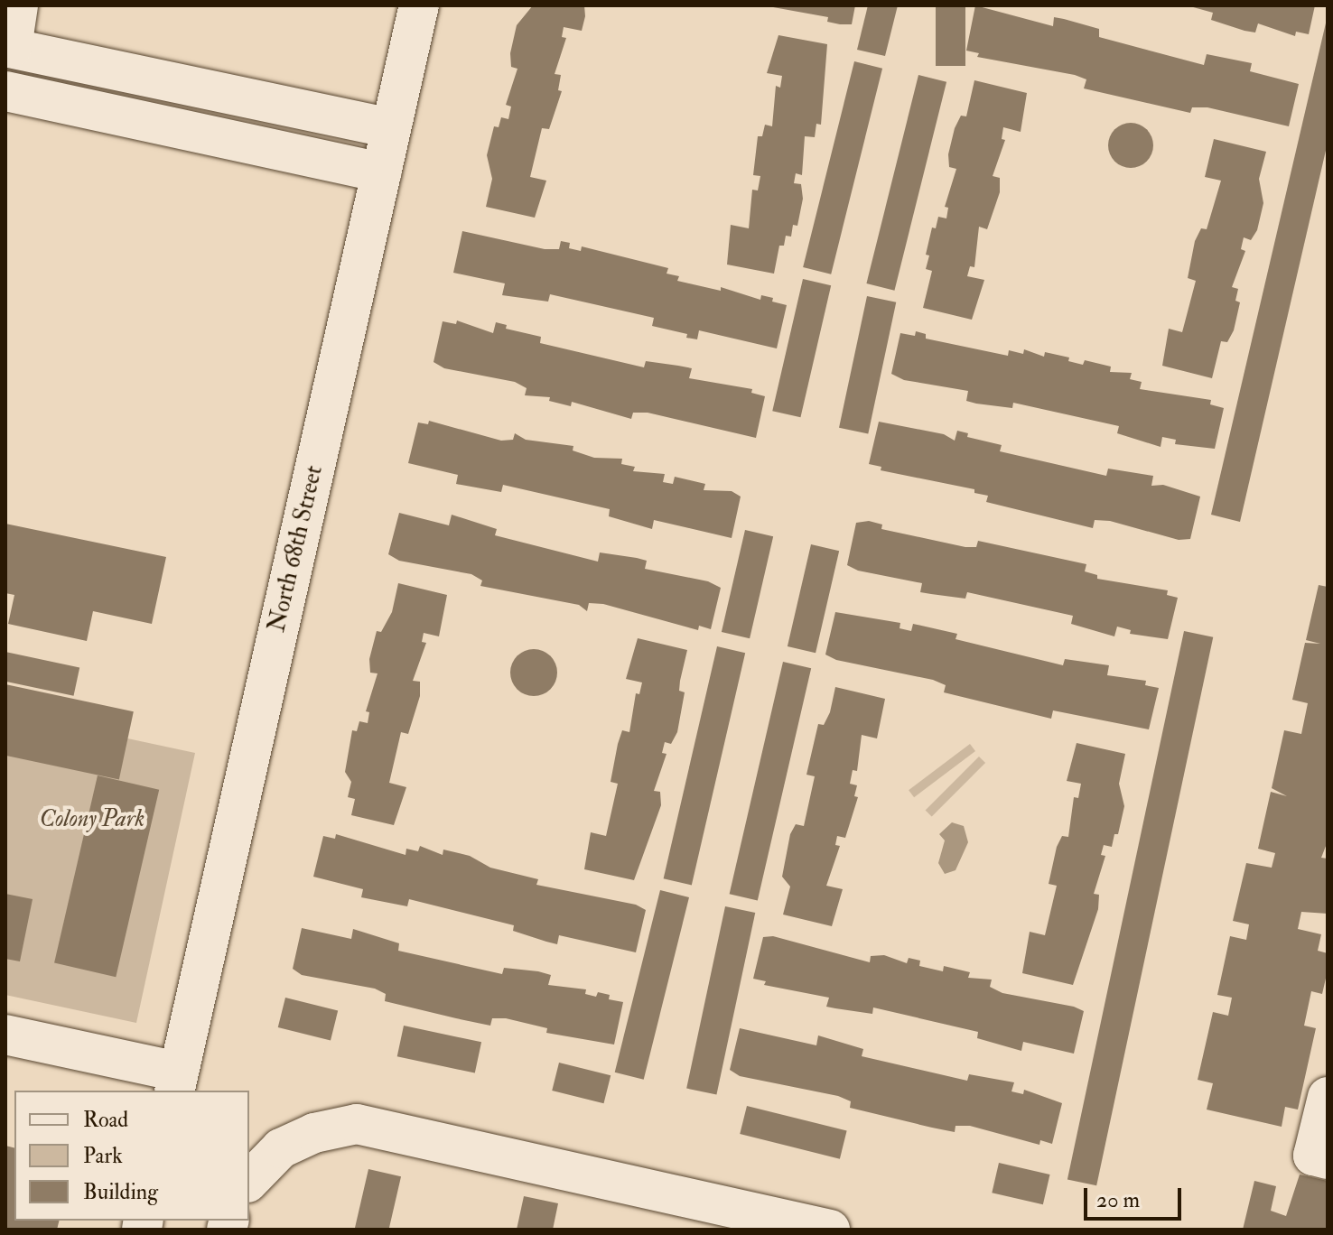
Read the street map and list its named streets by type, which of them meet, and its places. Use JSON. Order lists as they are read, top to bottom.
{
  "streets": {
    "street": ["North 68th Street"]
  },
  "parks": ["Colony Park"],
  "legend": ["Road", "Park", "Building"],
  "scale_bar": "20 m"
}
